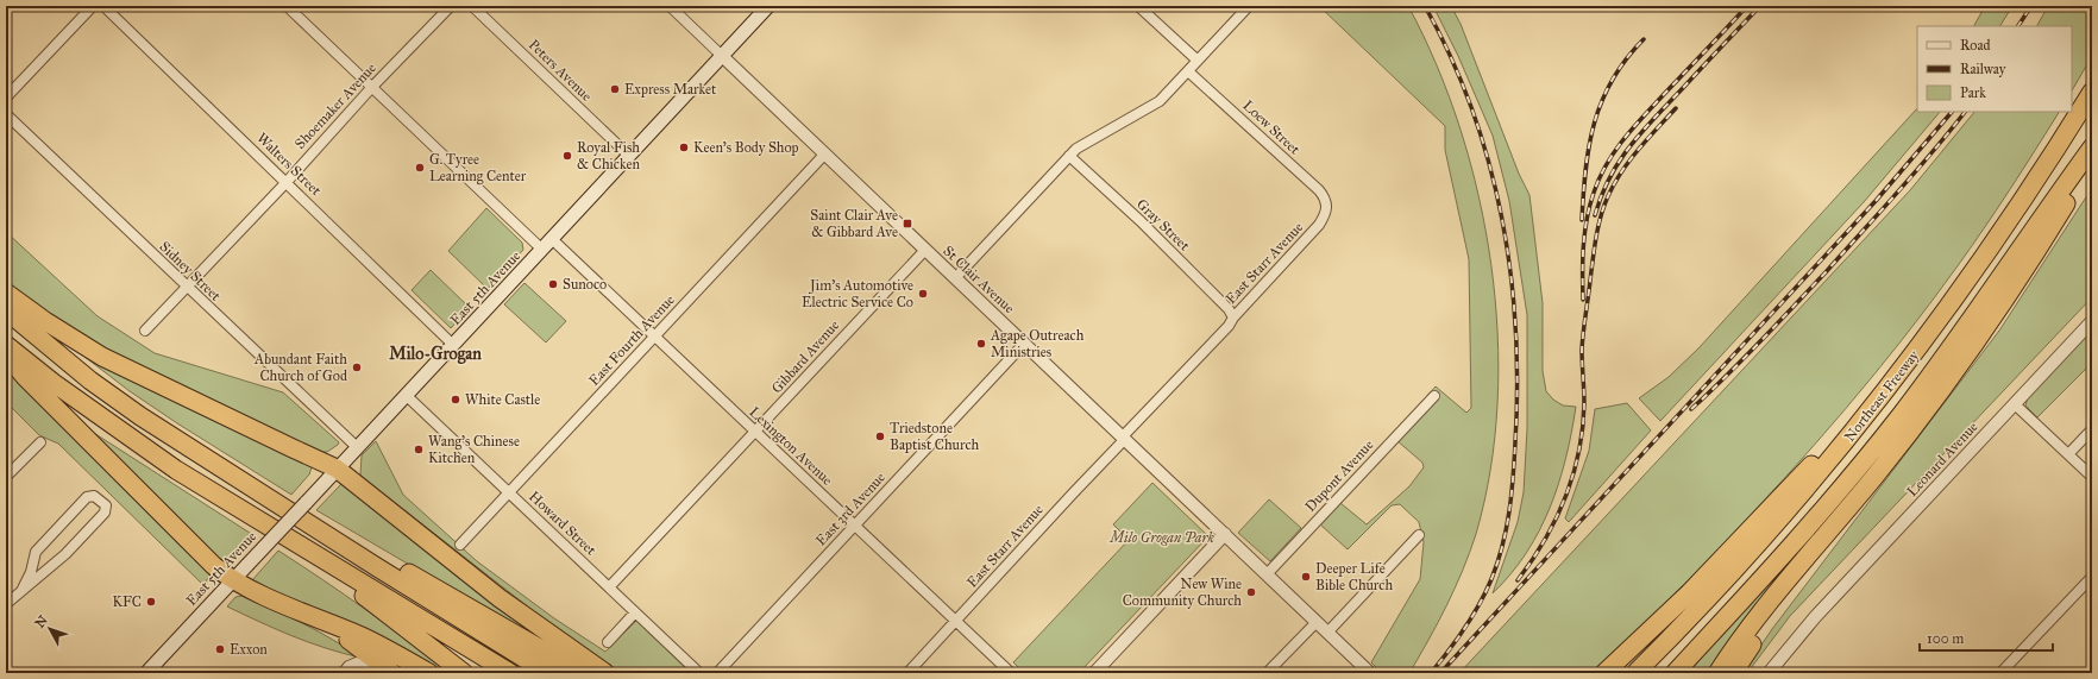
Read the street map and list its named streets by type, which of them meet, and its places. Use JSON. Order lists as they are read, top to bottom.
{
  "streets": {
    "highway": ["Northeast Freeway"],
    "main road": ["East 5th Avenue"],
    "street": [
      "Peters Avenue",
      "Shoemaker Avenue",
      "Loew Street",
      "Walters Street",
      "Gray Street",
      "East Starr Avenue",
      "Sidney Street",
      "St Clair Avenue",
      "East Fourth Avenue",
      "Gibbard Avenue",
      "Lexington Avenue",
      "Leonard Avenue",
      "Dupont Avenue",
      "East 3rd Avenue",
      "Howard Street"
    ]
  },
  "crossings": [
    ["Peters Avenue", "East 5th Avenue"],
    ["Shoemaker Avenue", "Walters Street"],
    ["Shoemaker Avenue", "Sidney Street"],
    ["Loew Street", "East Starr Avenue"],
    ["Walters Street", "East 5th Avenue"],
    ["Gray Street", "East Starr Avenue"],
    ["East Starr Avenue", "St Clair Avenue"],
    ["East Starr Avenue", "Lexington Avenue"],
    ["Sidney Street", "East 5th Avenue"],
    ["St Clair Avenue", "East 5th Avenue"],
    ["St Clair Avenue", "East Fourth Avenue"],
    ["St Clair Avenue", "Gibbard Avenue"],
    ["St Clair Avenue", "Dupont Avenue"],
    ["St Clair Avenue", "East 3rd Avenue"],
    ["East 5th Avenue", "Lexington Avenue"],
    ["East 5th Avenue", "Howard Street"],
    ["East Fourth Avenue", "Lexington Avenue"],
    ["East Fourth Avenue", "Howard Street"],
    ["Gibbard Avenue", "Lexington Avenue"],
    ["Gibbard Avenue", "Howard Street"],
    ["Lexington Avenue", "East 3rd Avenue"]
  ],
  "districts": ["Milo-Grogan"],
  "parks": ["Milo Grogan Park"],
  "places": {
    "other": [
      "Express Market",
      "Keen's Body Shop",
      "Royal Fish & Chicken",
      "G. Tyree Learning Center",
      "Sunoco",
      "Jim's Automotive Electric Service Co",
      "Agape Outreach Ministries",
      "Abundant Faith Church of God",
      "White Castle",
      "Triedstone Baptist Church",
      "Wang's Chinese Kitchen",
      "Deeper Life Bible Church",
      "New Wine Community Church",
      "KFC",
      "Exxon"
    ],
    "transit": ["Saint Clair Ave & Gibbard Ave"]
  },
  "legend": ["Road", "Railway", "Park"],
  "scale_bar": "100 m",
  "north": "top left"
}
